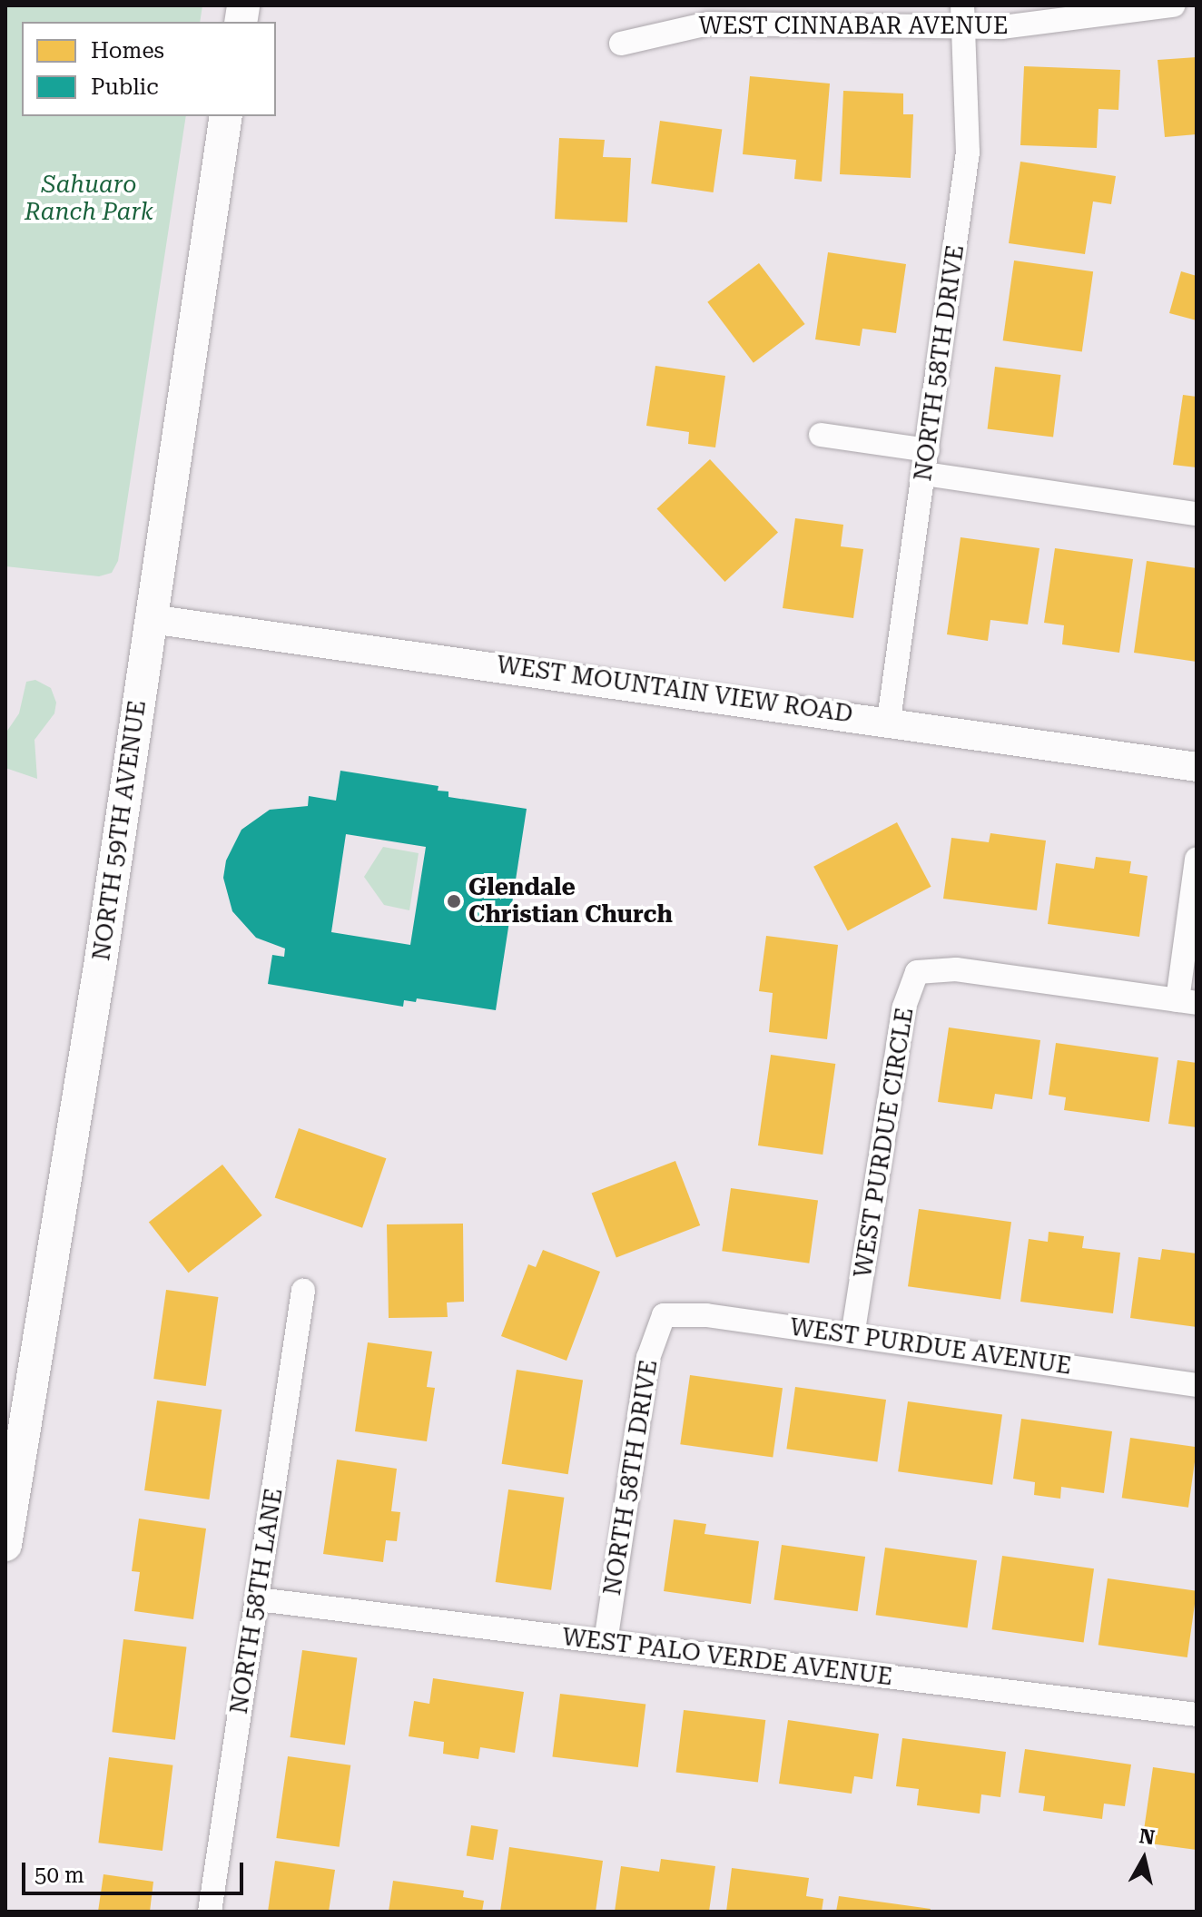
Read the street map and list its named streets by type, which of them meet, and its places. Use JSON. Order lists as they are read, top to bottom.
{
  "streets": {
    "main road": ["NORTH 59TH AVENUE"],
    "street": [
      "WEST CINNABAR AVENUE",
      "NORTH 58TH DRIVE",
      "WEST MOUNTAIN VIEW ROAD",
      "WEST PURDUE CIRCLE",
      "WEST PURDUE AVENUE",
      "NORTH 58TH LANE",
      "WEST PALO VERDE AVENUE"
    ]
  },
  "crossings": [
    ["WEST CINNABAR AVENUE", "NORTH 58TH DRIVE"],
    ["NORTH 58TH DRIVE", "WEST MOUNTAIN VIEW ROAD"],
    ["NORTH 58TH DRIVE", "WEST PURDUE AVENUE"],
    ["NORTH 58TH DRIVE", "WEST PALO VERDE AVENUE"],
    ["WEST MOUNTAIN VIEW ROAD", "NORTH 59TH AVENUE"],
    ["WEST PURDUE CIRCLE", "WEST PURDUE AVENUE"],
    ["NORTH 58TH LANE", "WEST PALO VERDE AVENUE"]
  ],
  "parks": ["Sahuaro Ranch Park"],
  "places": ["Glendale Christian Church"],
  "legend": ["Homes", "Public"],
  "scale_bar": "50 m",
  "north": "top"
}
